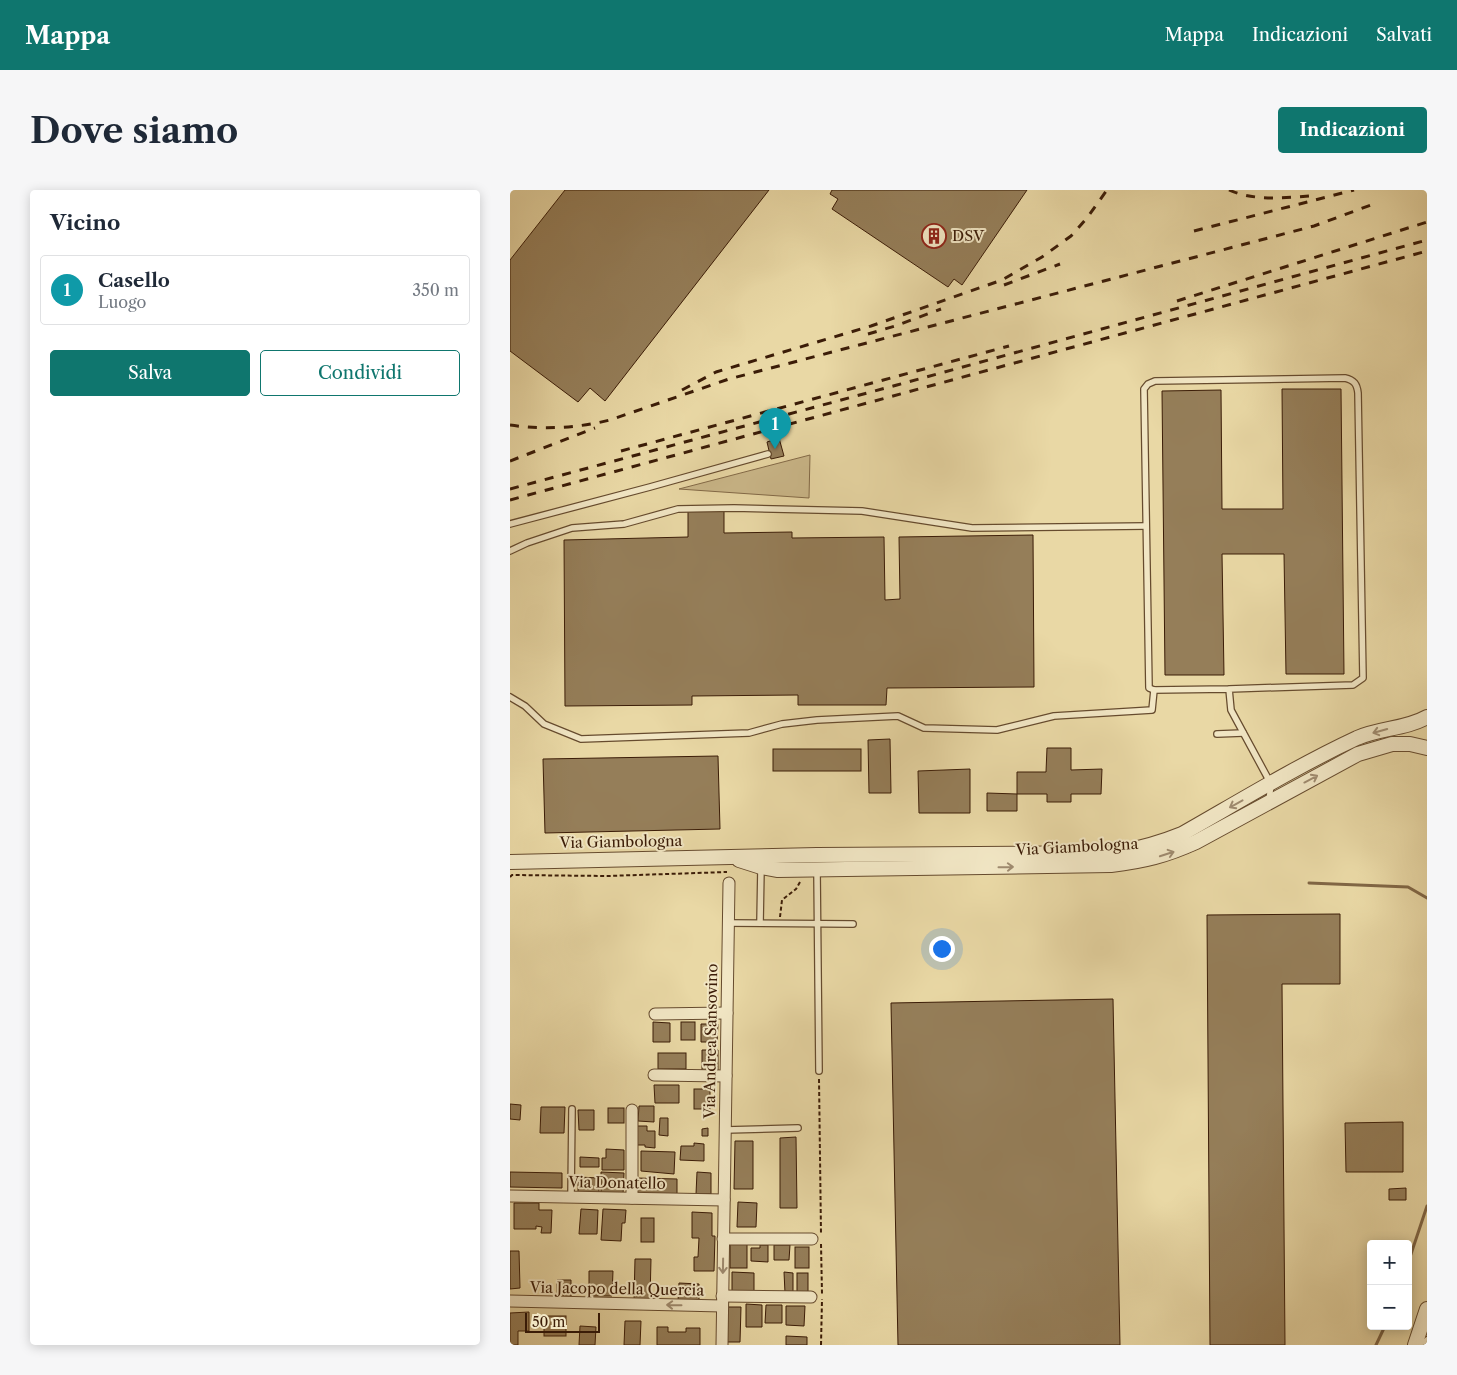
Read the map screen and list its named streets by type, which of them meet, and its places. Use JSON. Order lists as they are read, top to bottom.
{
  "streets": {
    "street": [
      "Via Giambologna",
      "Via Andrea Sansovino",
      "Via Donatello",
      "Via Jacopo della Quercia"
    ]
  },
  "crossings": [
    ["Via Andrea Sansovino", "Via Donatello"],
    ["Via Andrea Sansovino", "Via Jacopo della Quercia"]
  ],
  "one_way": ["Via Jacopo della Quercia"],
  "places": {
    "building": ["DSV"]
  },
  "scale_bar": "50 m",
  "page": {
    "header": "Mappa",
    "nav": ["Mappa", "Indicazioni", "Salvati"],
    "buttons": [
      "Indicazioni",
      ["Salva", "Condividi"]
    ],
    "title": "Dove siamo",
    "heading": "Vicino",
    "list": [
      {
        "mark": "1",
        "name": "Casello",
        "note": "Luogo",
        "value": "350 m"
      }
    ],
    "pins": "1",
    "map_buttons": ["+", "−"],
    "scale": "50 m"
  }
}
